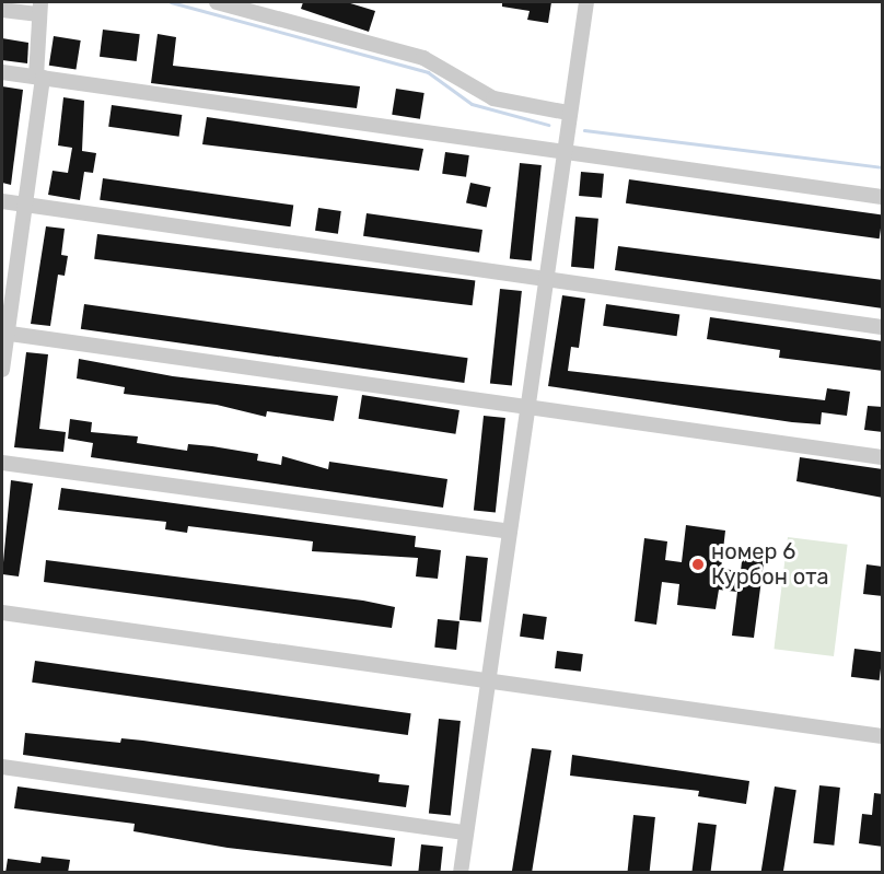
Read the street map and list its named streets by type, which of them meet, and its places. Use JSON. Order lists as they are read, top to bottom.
{
  "places": ["номер 6 Курбон ота"]
}
